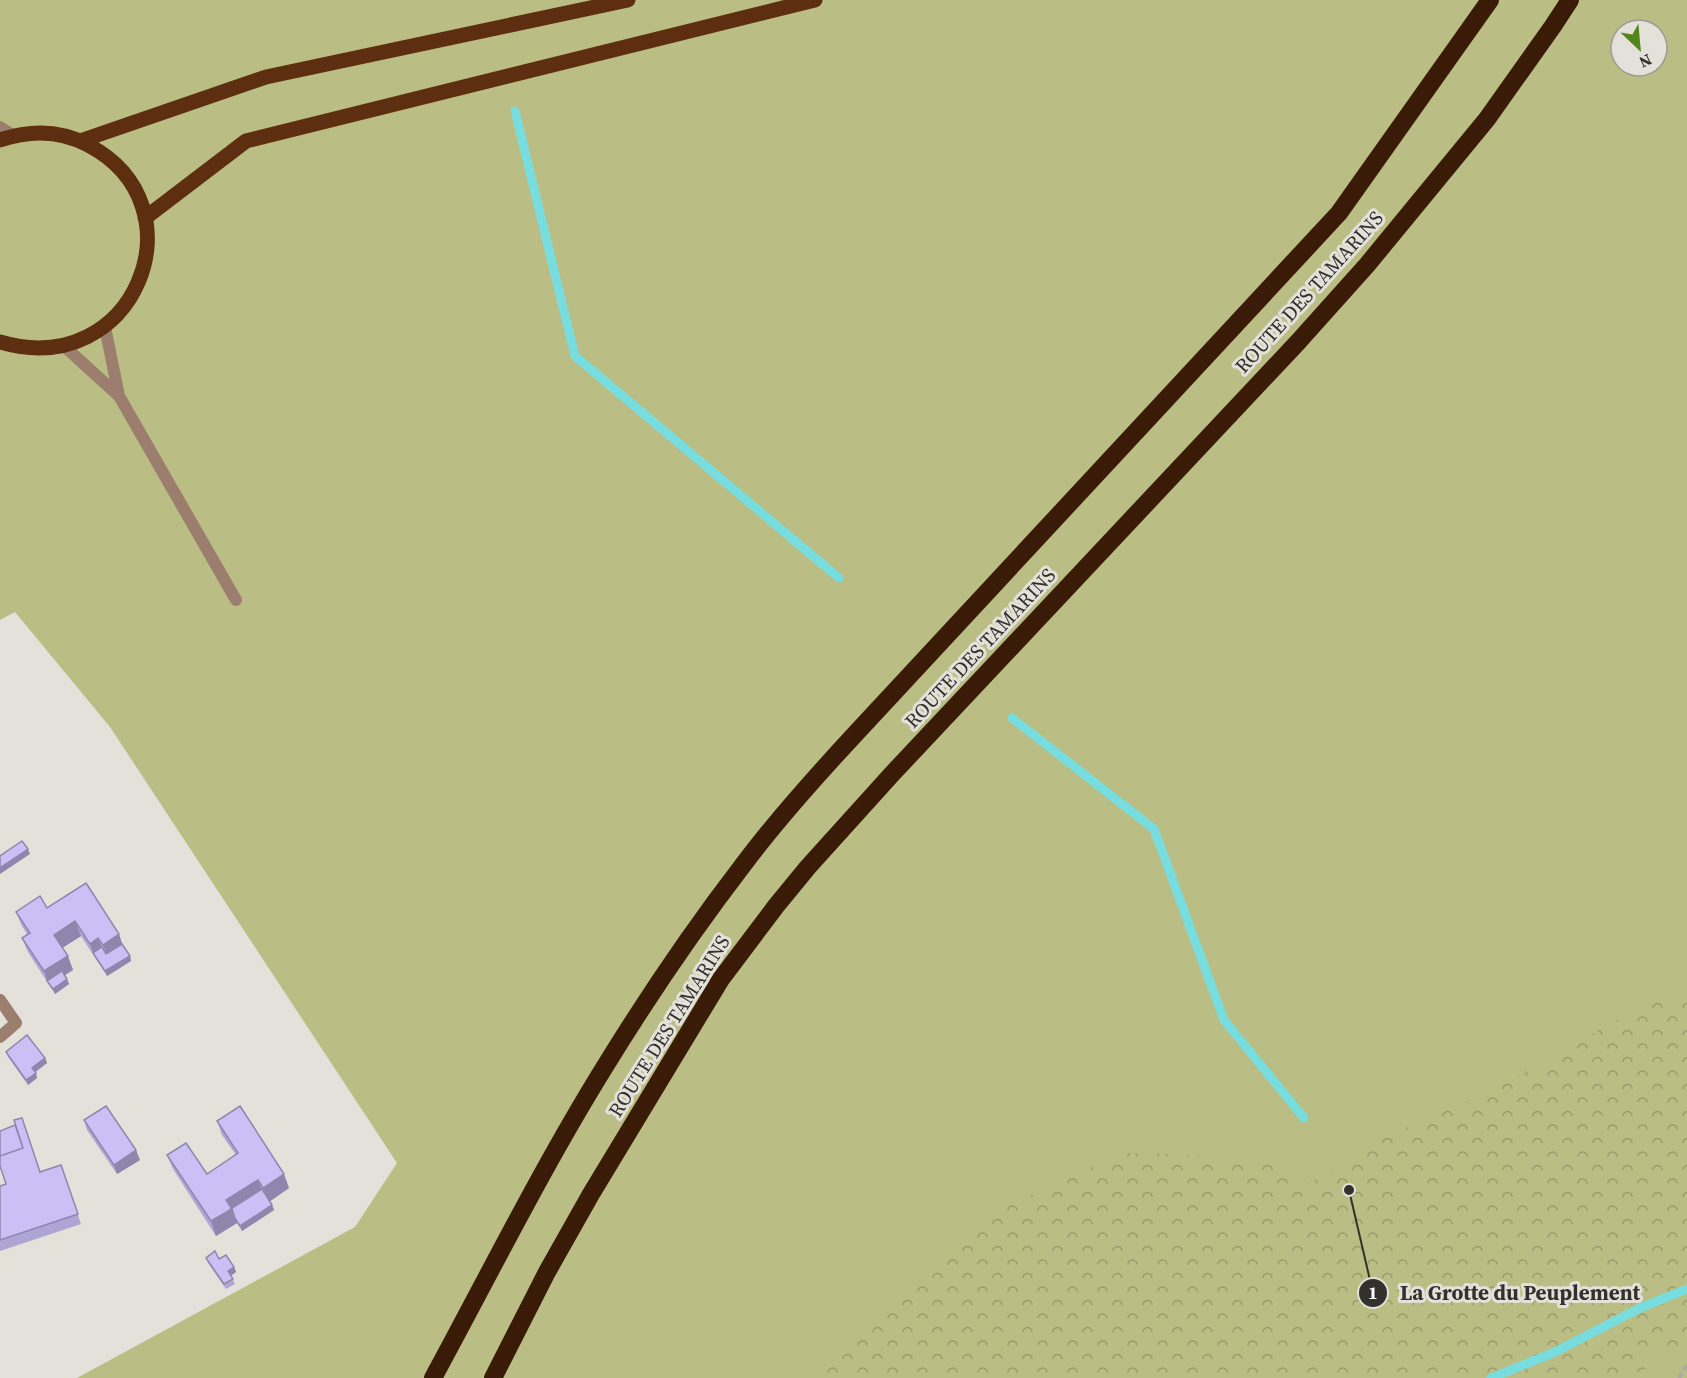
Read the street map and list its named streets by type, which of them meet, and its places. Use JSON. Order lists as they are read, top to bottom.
{
  "streets": {
    "highway": ["ROUTE DES TAMARINS"]
  },
  "places": ["La Grotte du Peuplement"],
  "north": "bottom right"
}
